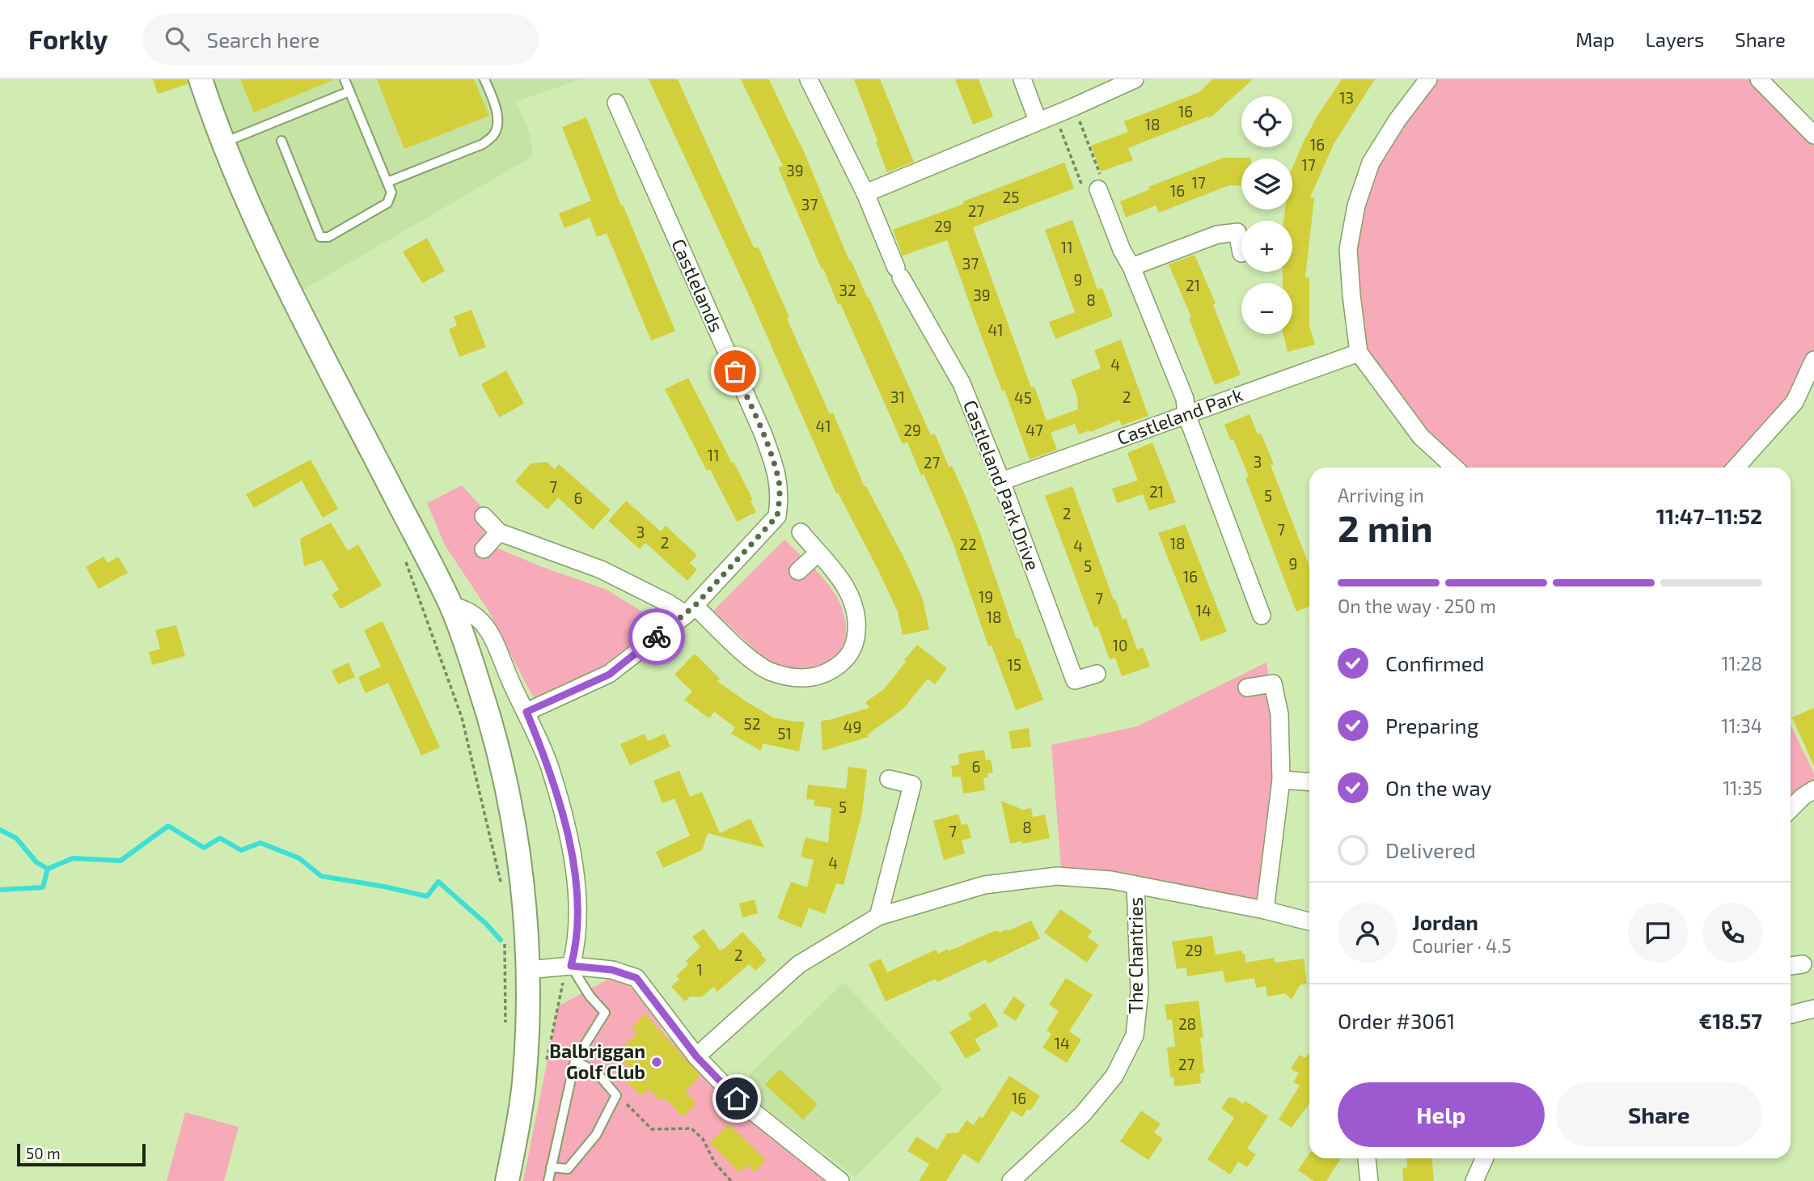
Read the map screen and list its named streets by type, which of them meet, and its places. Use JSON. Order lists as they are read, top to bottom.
{
  "streets": {
    "street": [
      "Castlelands",
      "Castleland Park",
      "Castleland Park Drive",
      "The Chantries"
    ]
  },
  "crossings": [
    ["Castleland Park", "Castleland Park Drive"]
  ],
  "places": ["Balbriggan Golf Club"],
  "house_numbers": [
    "13",
    "16",
    "18",
    "16",
    "17",
    "39",
    "17",
    "16",
    "25",
    "37",
    "27",
    "29",
    "11",
    "37",
    "9",
    "21",
    "32",
    "39",
    "8",
    "41",
    "4",
    "31",
    "2",
    "45",
    "41",
    "29",
    "47",
    "11",
    "3",
    "27",
    "7",
    "21",
    "5",
    "6",
    "2",
    "7",
    "3",
    "2",
    "18",
    "22",
    "4",
    "9",
    "5",
    "16",
    "19",
    "7",
    "14",
    "18",
    "10",
    "15",
    "52",
    "49",
    "51",
    "6",
    "5",
    "8",
    "7",
    "4",
    "29",
    "2",
    "1",
    "28",
    "14",
    "27",
    "16"
  ],
  "scale_bar": "50 m",
  "page": {
    "header": "Forkly",
    "search": "Search here",
    "nav": ["Map", "Layers", "Share"],
    "map_buttons": ["+", "−"],
    "heading": ["2 min", "Arriving in", "11:47–11:52"],
    "panel": [
      "Jordan",
      "Courier · 4.5",
      "Order #3061",
      "€18.57"
    ],
    "bar": "On the way · 250 m",
    "list": [
      ["Confirmed", "11:28"],
      ["Preparing", "11:34"],
      ["On the way", "11:35"],
      "Delivered"
    ],
    "buttons": ["Help", "Share"],
    "scale": "50 m"
  }
}
